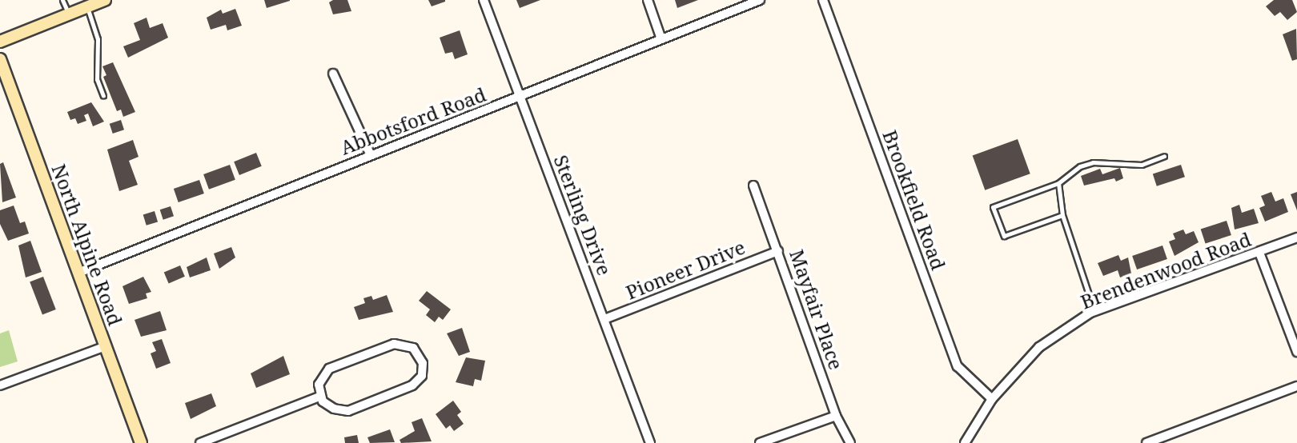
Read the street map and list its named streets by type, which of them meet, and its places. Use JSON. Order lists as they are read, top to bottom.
{
  "streets": {
    "main road": ["North Alpine Road"],
    "street": [
      "Abbotsford Road",
      "Brookfield Road",
      "Sterling Drive",
      "Pioneer Drive",
      "Brendenwood Road",
      "Mayfair Place"
    ]
  },
  "crossings": [
    ["Abbotsford Road", "Sterling Drive"],
    ["Abbotsford Road", "North Alpine Road"],
    ["Brookfield Road", "Brendenwood Road"],
    ["Sterling Drive", "Pioneer Drive"],
    ["Pioneer Drive", "Mayfair Place"]
  ]
}
